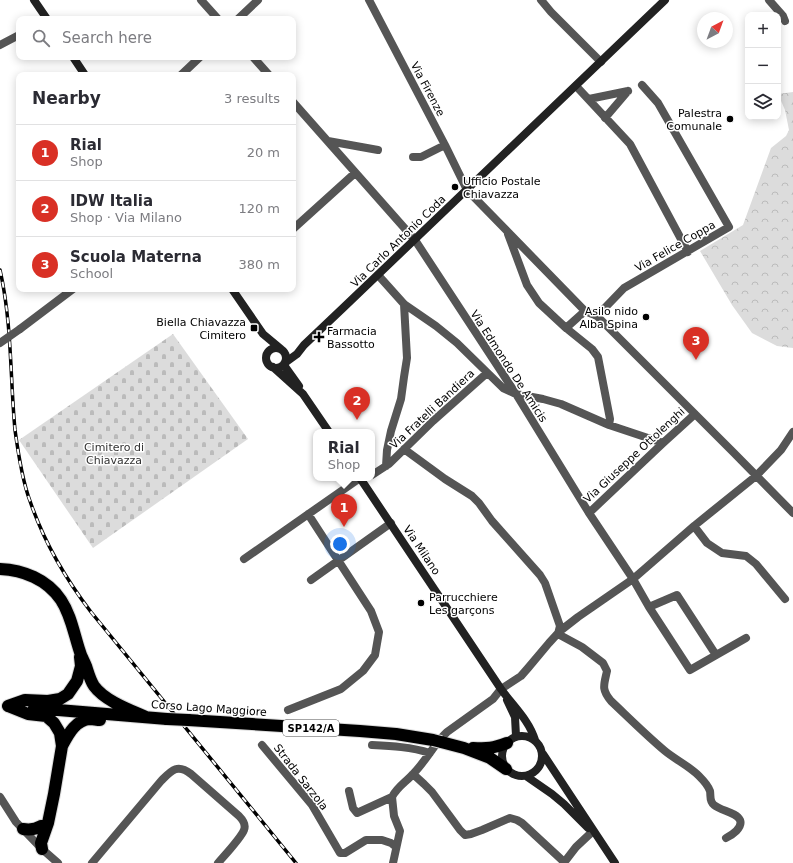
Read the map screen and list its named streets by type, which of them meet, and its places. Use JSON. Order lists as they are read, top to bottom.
{
  "streets": {
    "highway": ["Corso Lago Maggiore", "SP142/A"],
    "main road": ["Via Carlo Antonio Coda", "Via Milano"],
    "street": [
      "Via Firenze",
      "Via Felice Coppa",
      "Via Edmondo De Amicis",
      "Via Fratelli Bandiera",
      "Via Giuseppe Ottolenghi",
      "Strada Sarzola"
    ]
  },
  "crossings": [
    ["Via Firenze", "Via Carlo Antonio Coda"],
    ["Via Carlo Antonio Coda", "Via Edmondo De Amicis"],
    ["Via Edmondo De Amicis", "Via Giuseppe Ottolenghi"],
    ["Via Milano", "Corso Lago Maggiore"]
  ],
  "parks": ["Cimitero di Chiavazza"],
  "places": {
    "other": [
      "Palestra Comunale",
      "Ufficio Postale Chiavazza",
      "Asilo nido Alba Spina",
      "Parrucchiere Les garçons"
    ],
    "transit": ["Biella Chiavazza Cimitero"],
    "health": ["Farmacia Bassotto"]
  },
  "north": "top right",
  "page": {
    "map_buttons": ["+", "−"],
    "search": "Search here",
    "heading": ["Nearby", "3 results"],
    "list": [
      {
        "mark": "1",
        "name": "Rial",
        "note": "Shop",
        "value": "20 m"
      },
      {
        "mark": "2",
        "name": "IDW Italia",
        "note": "Shop · Via Milano",
        "value": "120 m"
      },
      {
        "mark": "3",
        "name": "Scuola Materna",
        "note": "School",
        "value": "380 m"
      }
    ],
    "pins": ["3", "2", "1"],
    "popup": ["Rial", "Shop"]
  }
}
